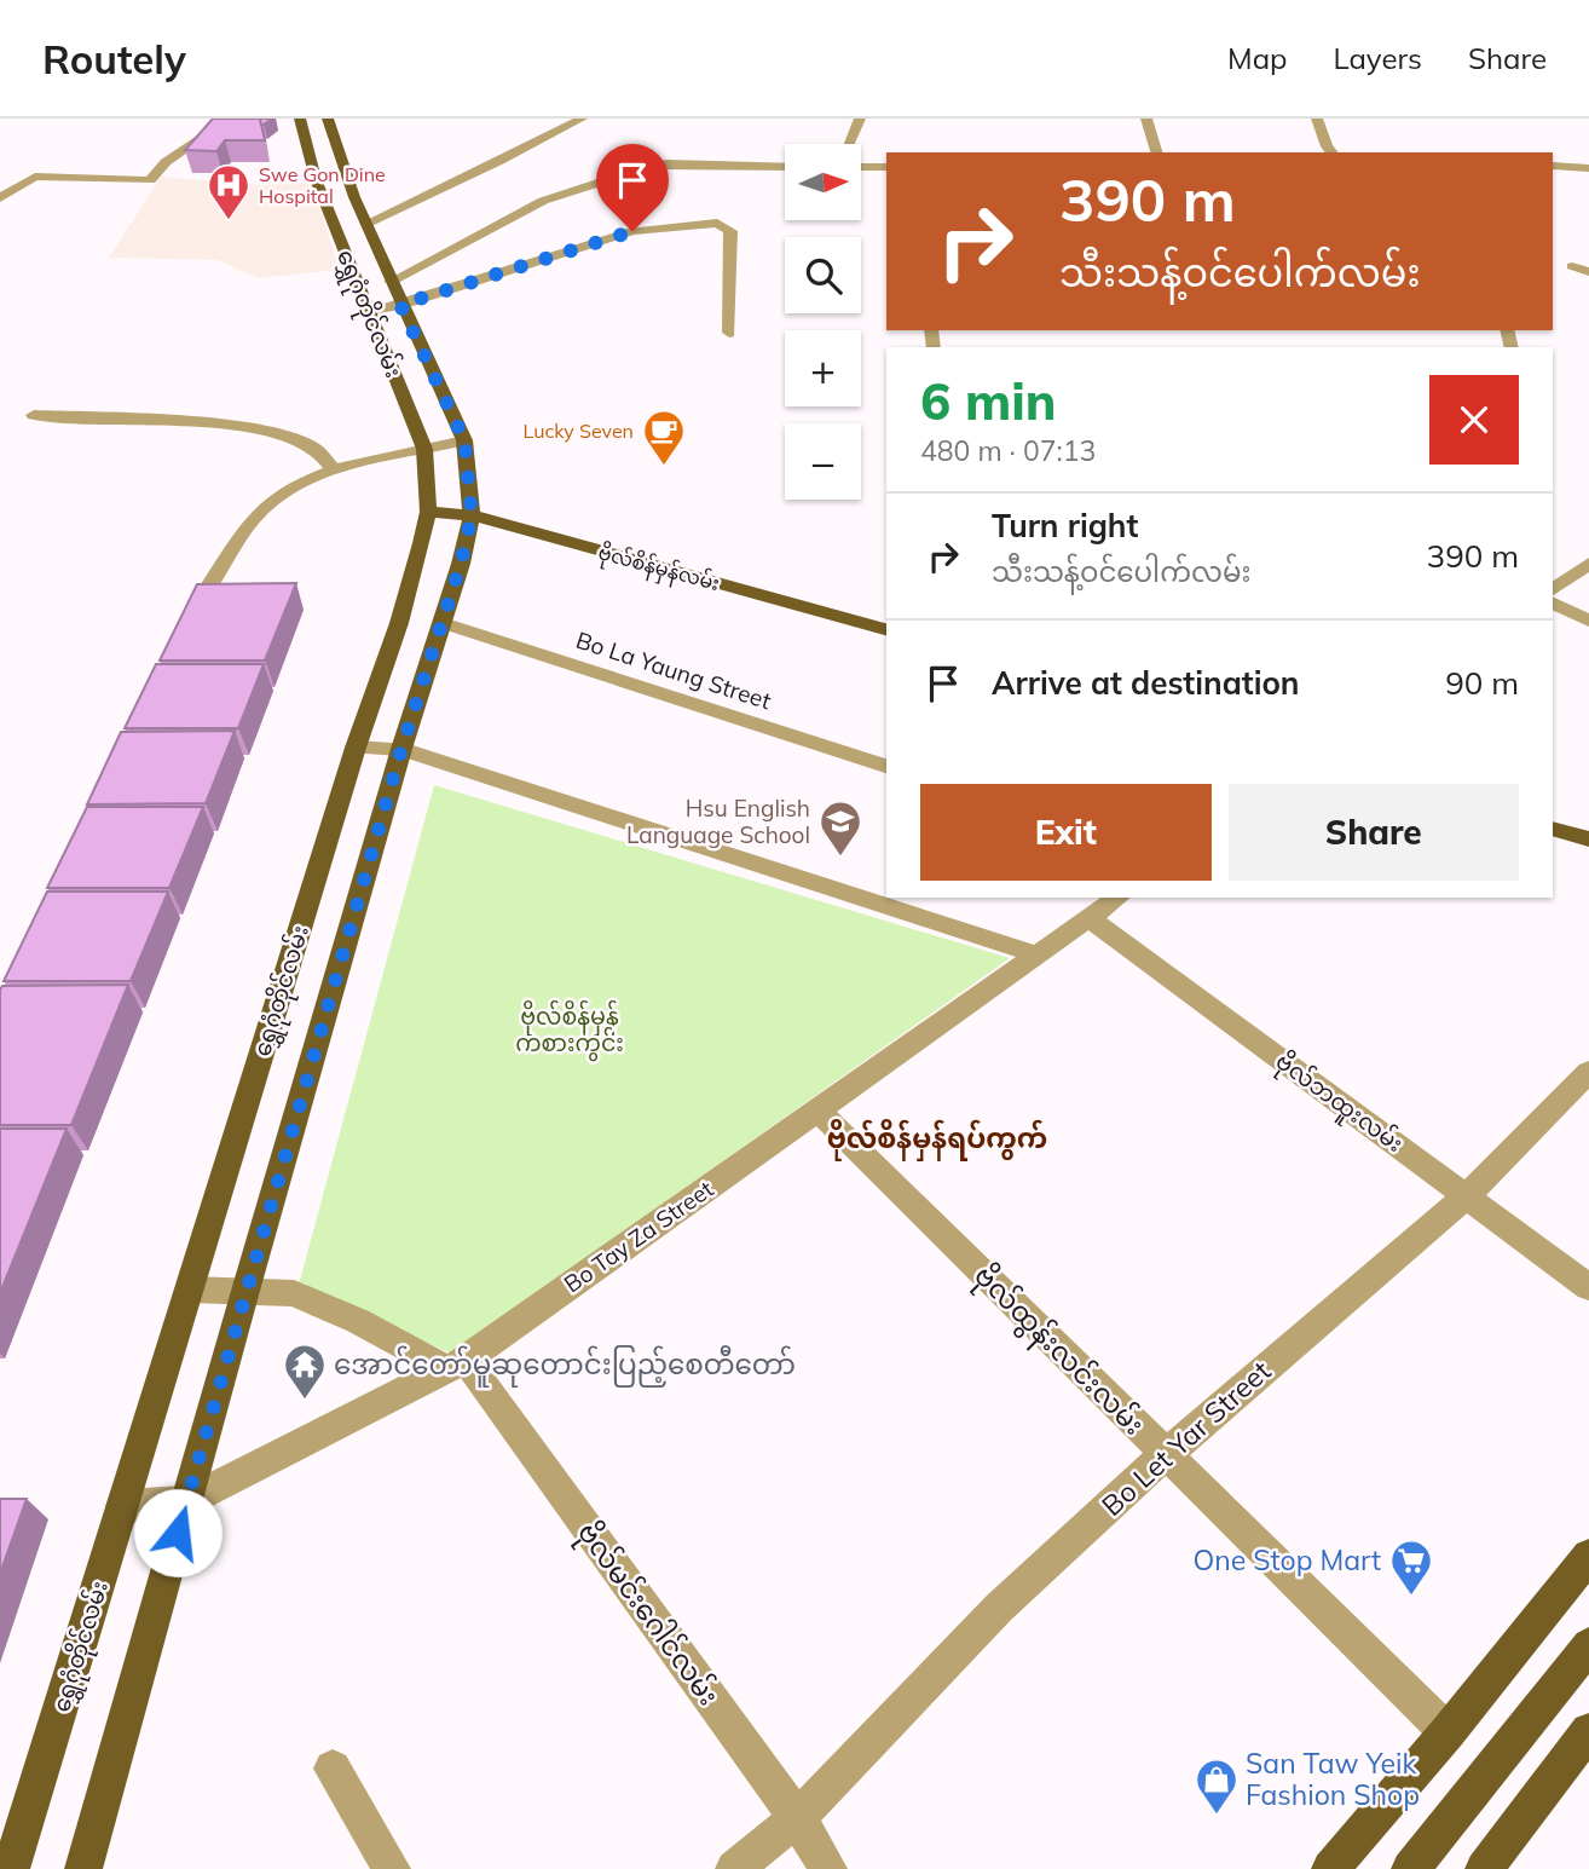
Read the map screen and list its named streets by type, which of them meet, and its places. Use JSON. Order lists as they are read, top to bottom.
{
  "streets": {
    "main road": ["ရွှေဂုံတိုင်လမ်း", "ဗိုလ်စိန်မှန်လမ်း"],
    "street": [
      "Bo La Yaung Street",
      "ဗိုလ်ဘထူးလမ်း",
      "Bo Tay Za Street",
      "ဗိုလ်ထွန်းလင်းလမ်း",
      "Bo Let Yar Street",
      "ဗိုလ်မင်းဂေါင်လမ်း"
    ]
  },
  "crossings": [
    ["ရွှေဂုံတိုင်လမ်း", "ဗိုလ်စိန်မှန်လမ်း"],
    ["ရွှေဂုံတိုင်လမ်း", "Bo La Yaung Street"],
    ["ရွှေဂုံတိုင်လမ်း", "Bo Tay Za Street"],
    ["ဗိုလ်ဘထူးလမ်း", "Bo Tay Za Street"],
    ["ဗိုလ်ဘထူးလမ်း", "Bo Let Yar Street"],
    ["Bo Tay Za Street", "ဗိုလ်ထွန်းလင်းလမ်း"],
    ["Bo Tay Za Street", "ဗိုလ်မင်းဂေါင်လမ်း"],
    ["ဗိုလ်ထွန်းလင်းလမ်း", "Bo Let Yar Street"],
    ["Bo Let Yar Street", "ဗိုလ်မင်းဂေါင်လမ်း"]
  ],
  "districts": ["ဗိုလ်စိန်မှန်ရပ်ကွက်"],
  "parks": ["ဗိုလ်စိန်မှန် ကစားကွင်း"],
  "places": {
    "hospital": ["Swe Gon Dine Hospital"],
    "cafe": ["Lucky Seven"],
    "school or university": ["Hsu English Language School"],
    "temple": ["အောင်တော်မူဆုတောင်းပြည့်စေတီတော်"],
    "supermarket": ["One Stop Mart"],
    "shop": ["San Taw Yeik Fashion Shop"]
  },
  "north": "right",
  "page": {
    "header": "Routely",
    "nav": ["Map", "Layers", "Share"],
    "map_buttons": ["+", "−"],
    "turn": ["390 m", "သီးသန့်ဝင်ပေါက်လမ်း"],
    "heading": ["6 min", "480 m · 07:13"],
    "list": [
      {
        "name": "Turn right",
        "note": "သီးသန့်ဝင်ပေါက်လမ်း",
        "value": "390 m"
      },
      {
        "name": "Arrive at destination",
        "value": "90 m"
      }
    ],
    "buttons": ["Exit", "Share"]
  }
}
